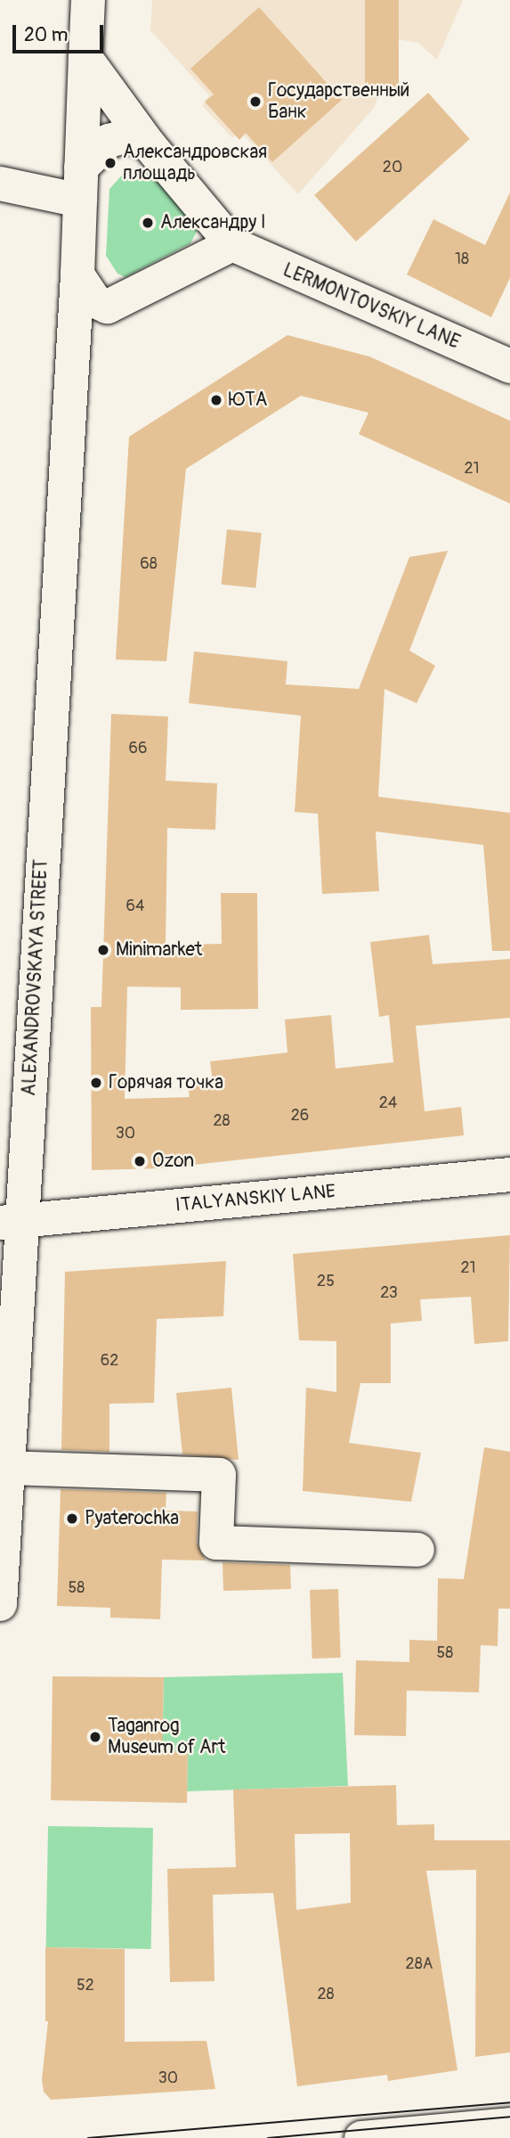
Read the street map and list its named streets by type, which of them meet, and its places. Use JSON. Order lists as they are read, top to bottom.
{
  "streets": {
    "street": ["LERMONTOVSKIY LANE", "ALEXANDROVSKAYA STREET", "ITALYANSKIY LANE"]
  },
  "crossings": [
    ["ALEXANDROVSKAYA STREET", "ITALYANSKIY LANE"]
  ],
  "places": [
    "Государственный Банк",
    "Александровская площадь",
    "Александру I",
    "ЮТА",
    "Minimarket",
    "Горячая точка",
    "Ozon",
    "Pyaterochka",
    "Taganrog Museum of Art"
  ],
  "house_numbers": [
    "20",
    "18",
    "21",
    "68",
    "66",
    "64",
    "24",
    "26",
    "28",
    "30",
    "21",
    "25",
    "23",
    "62",
    "58",
    "58",
    "28А",
    "52",
    "28",
    "30"
  ],
  "scale_bar": "20 m"
}
